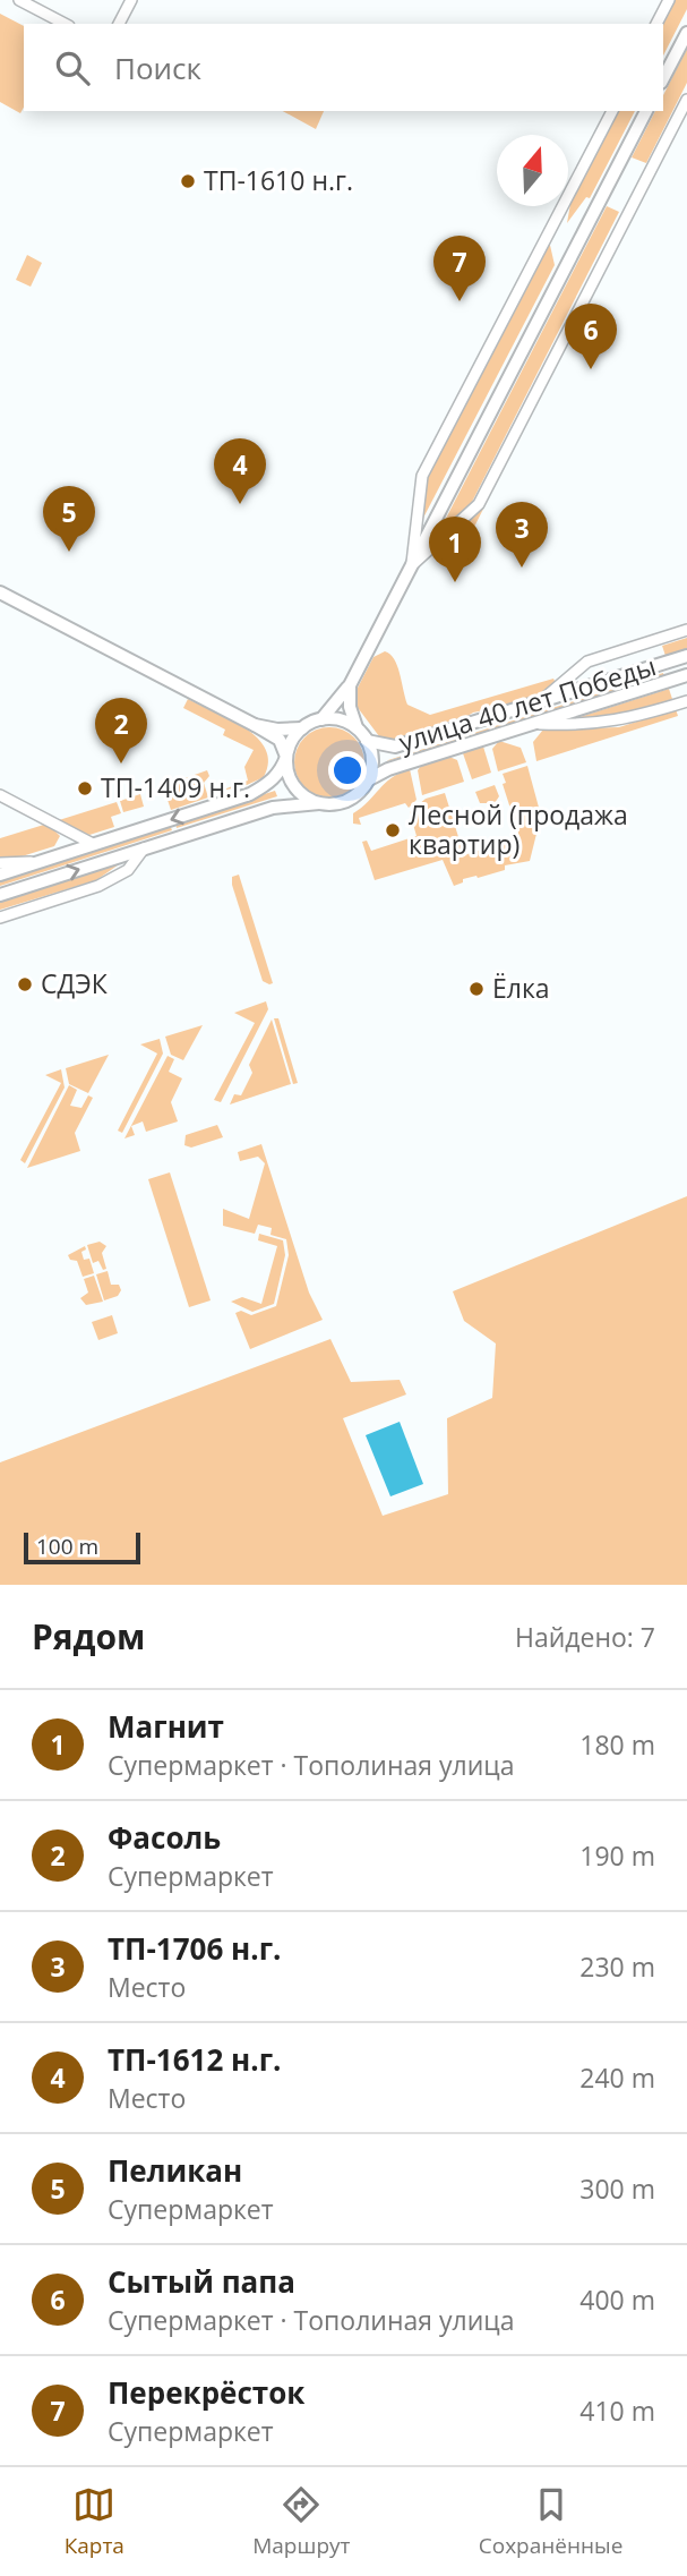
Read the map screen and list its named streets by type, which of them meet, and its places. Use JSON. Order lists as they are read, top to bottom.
{
  "streets": {
    "main road": ["улица 40 лет Победы"]
  },
  "places": [
    "ТП-1610 н.г.",
    "ТП-1409 н.г.",
    "Лесной (продажа квартир)",
    "СДЭК",
    "Ёлка"
  ],
  "scale_bar": "100 m",
  "north": "top",
  "page": {
    "search": "Поиск",
    "pins": [
      "7",
      "6",
      "4",
      "5",
      "3",
      "1",
      "2"
    ],
    "scale": "100 m",
    "heading": ["Рядом", "Найдено: 7"],
    "list": [
      {
        "mark": "1",
        "name": "Магнит",
        "note": "Супермаркет · Тополиная улица",
        "value": "180 m"
      },
      {
        "mark": "2",
        "name": "Фасоль",
        "note": "Супермаркет",
        "value": "190 m"
      },
      {
        "mark": "3",
        "name": "ТП-1706 н.г.",
        "note": "Место",
        "value": "230 m"
      },
      {
        "mark": "4",
        "name": "ТП-1612 н.г.",
        "note": "Место",
        "value": "240 m"
      },
      {
        "mark": "5",
        "name": "Пеликан",
        "note": "Супермаркет",
        "value": "300 m"
      },
      {
        "mark": "6",
        "name": "Сытый папа",
        "note": "Супермаркет · Тополиная улица",
        "value": "400 m"
      },
      {
        "mark": "7",
        "name": "Перекрёсток",
        "note": "Супермаркет",
        "value": "410 m"
      }
    ],
    "nav": ["Карта", "Маршрут", "Сохранённые"]
  }
}
